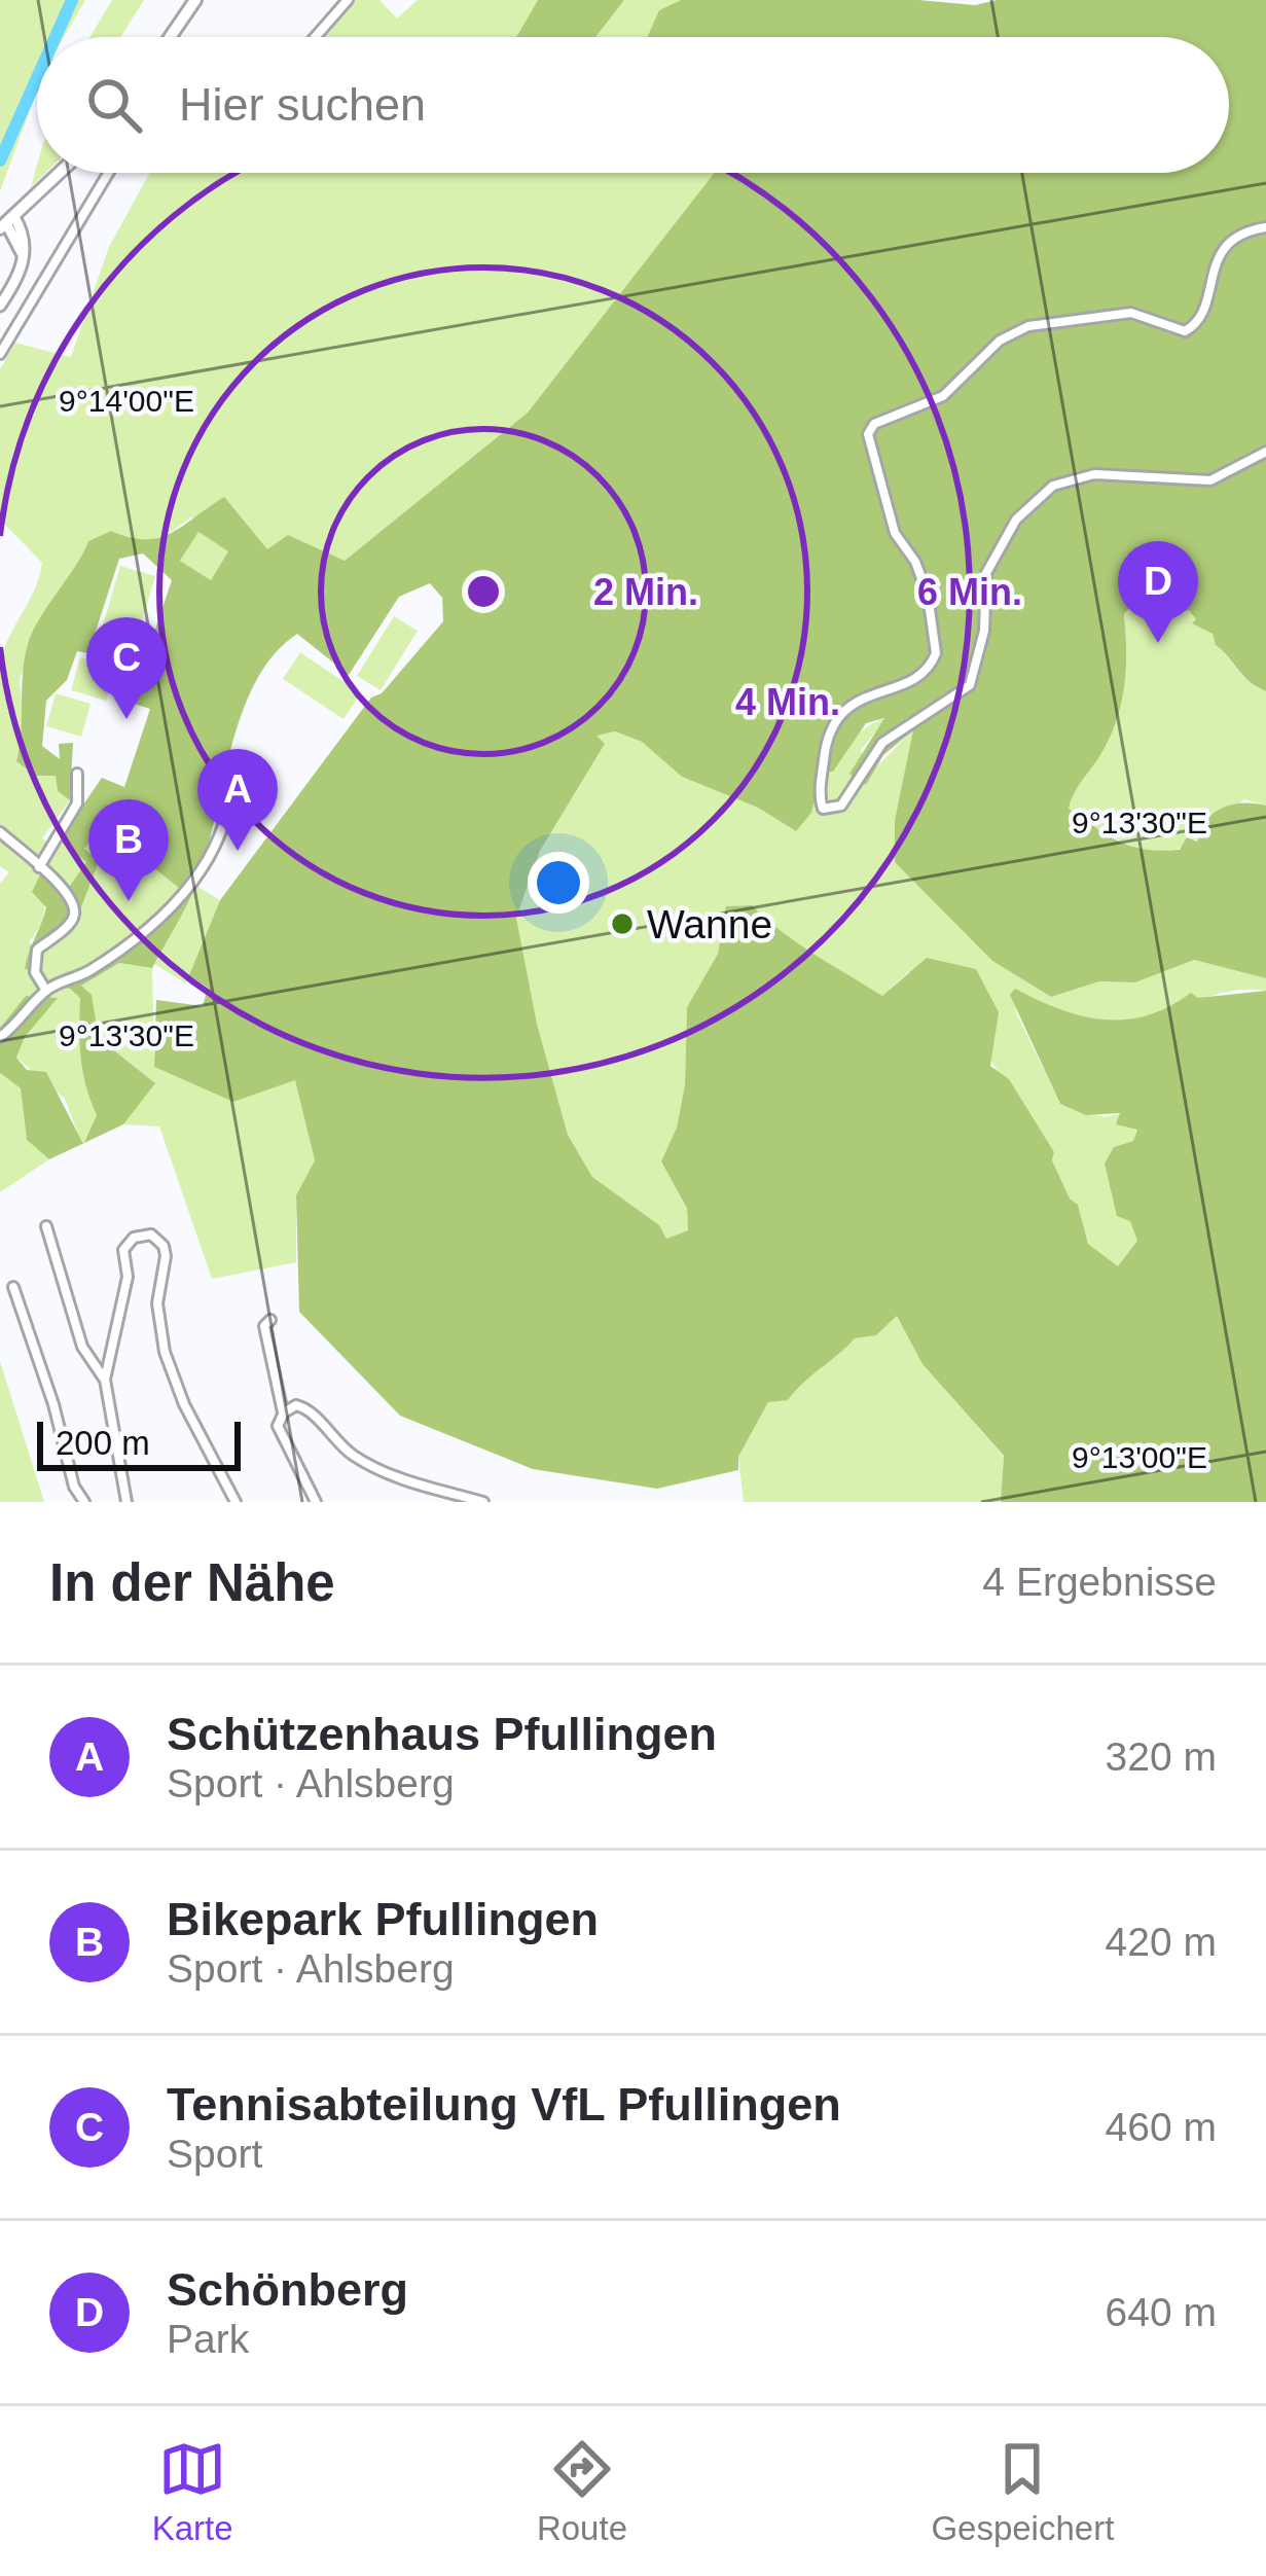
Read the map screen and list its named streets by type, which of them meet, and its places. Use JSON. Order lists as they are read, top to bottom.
{
  "places": ["Wanne"],
  "scale_bar": "200 m",
  "page": {
    "search": "Hier suchen",
    "pins": [
      "D",
      "C",
      "A",
      "B"
    ],
    "scale": "200 m",
    "heading": ["In der Nähe", "4 Ergebnisse"],
    "list": [
      {
        "mark": "A",
        "name": "Schützenhaus Pfullingen",
        "note": "Sport · Ahlsberg",
        "value": "320 m"
      },
      {
        "mark": "B",
        "name": "Bikepark Pfullingen",
        "note": "Sport · Ahlsberg",
        "value": "420 m"
      },
      {
        "mark": "C",
        "name": "Tennisabteilung VfL Pfullingen",
        "note": "Sport",
        "value": "460 m"
      },
      {
        "mark": "D",
        "name": "Schönberg",
        "note": "Park",
        "value": "640 m"
      }
    ],
    "nav": ["Karte", "Route", "Gespeichert"]
  },
  "coordinates": ["9°14'00\"E", "9°13'30\"E", "9°13'00\"E"],
  "rings": ["2 Min.", "6 Min.", "4 Min."]
}
